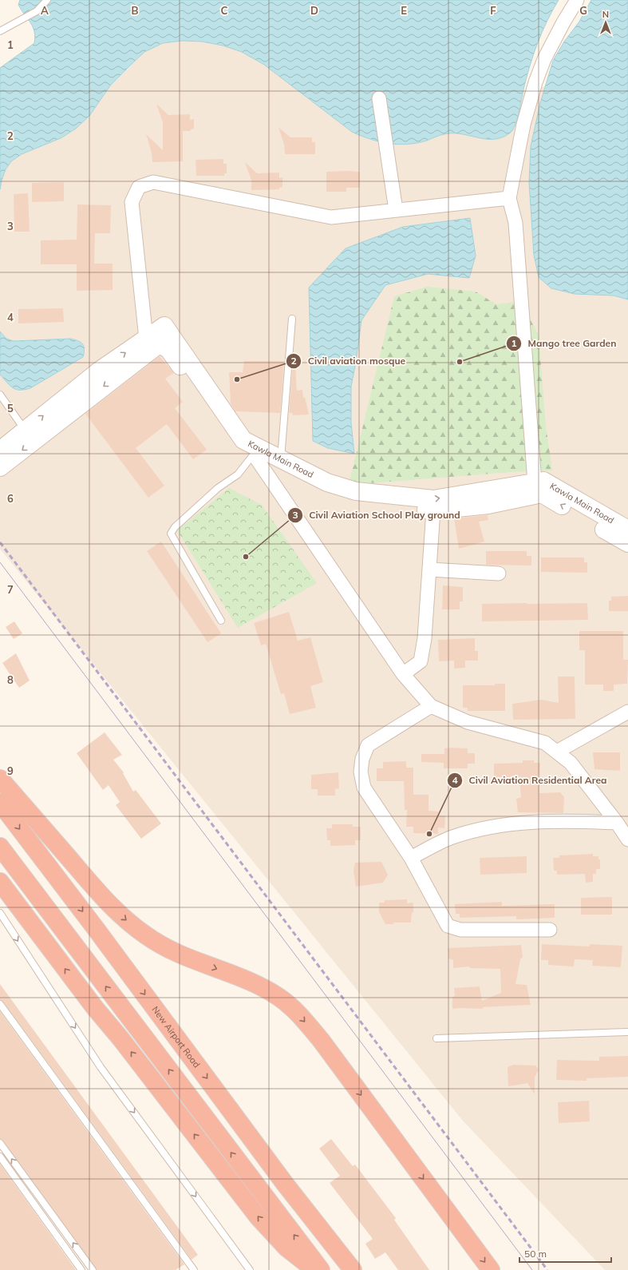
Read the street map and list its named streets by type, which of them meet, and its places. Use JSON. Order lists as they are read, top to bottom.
{
  "streets": {
    "highway": ["New Airport Road"],
    "street": ["Kawla Main Road"]
  },
  "places": [
    "Mango tree Garden",
    "Civil aviation mosque",
    "Civil Aviation School Play ground",
    "Civil Aviation Residential Area"
  ],
  "scale_bar": "50 m",
  "north": "top",
  "grid": {
    "columns": [
      "A",
      "B",
      "C",
      "D",
      "E",
      "F",
      "G"
    ],
    "rows": [
      "1",
      "2",
      "3",
      "4",
      "5",
      "6",
      "7",
      "8",
      "9"
    ]
  }
}
